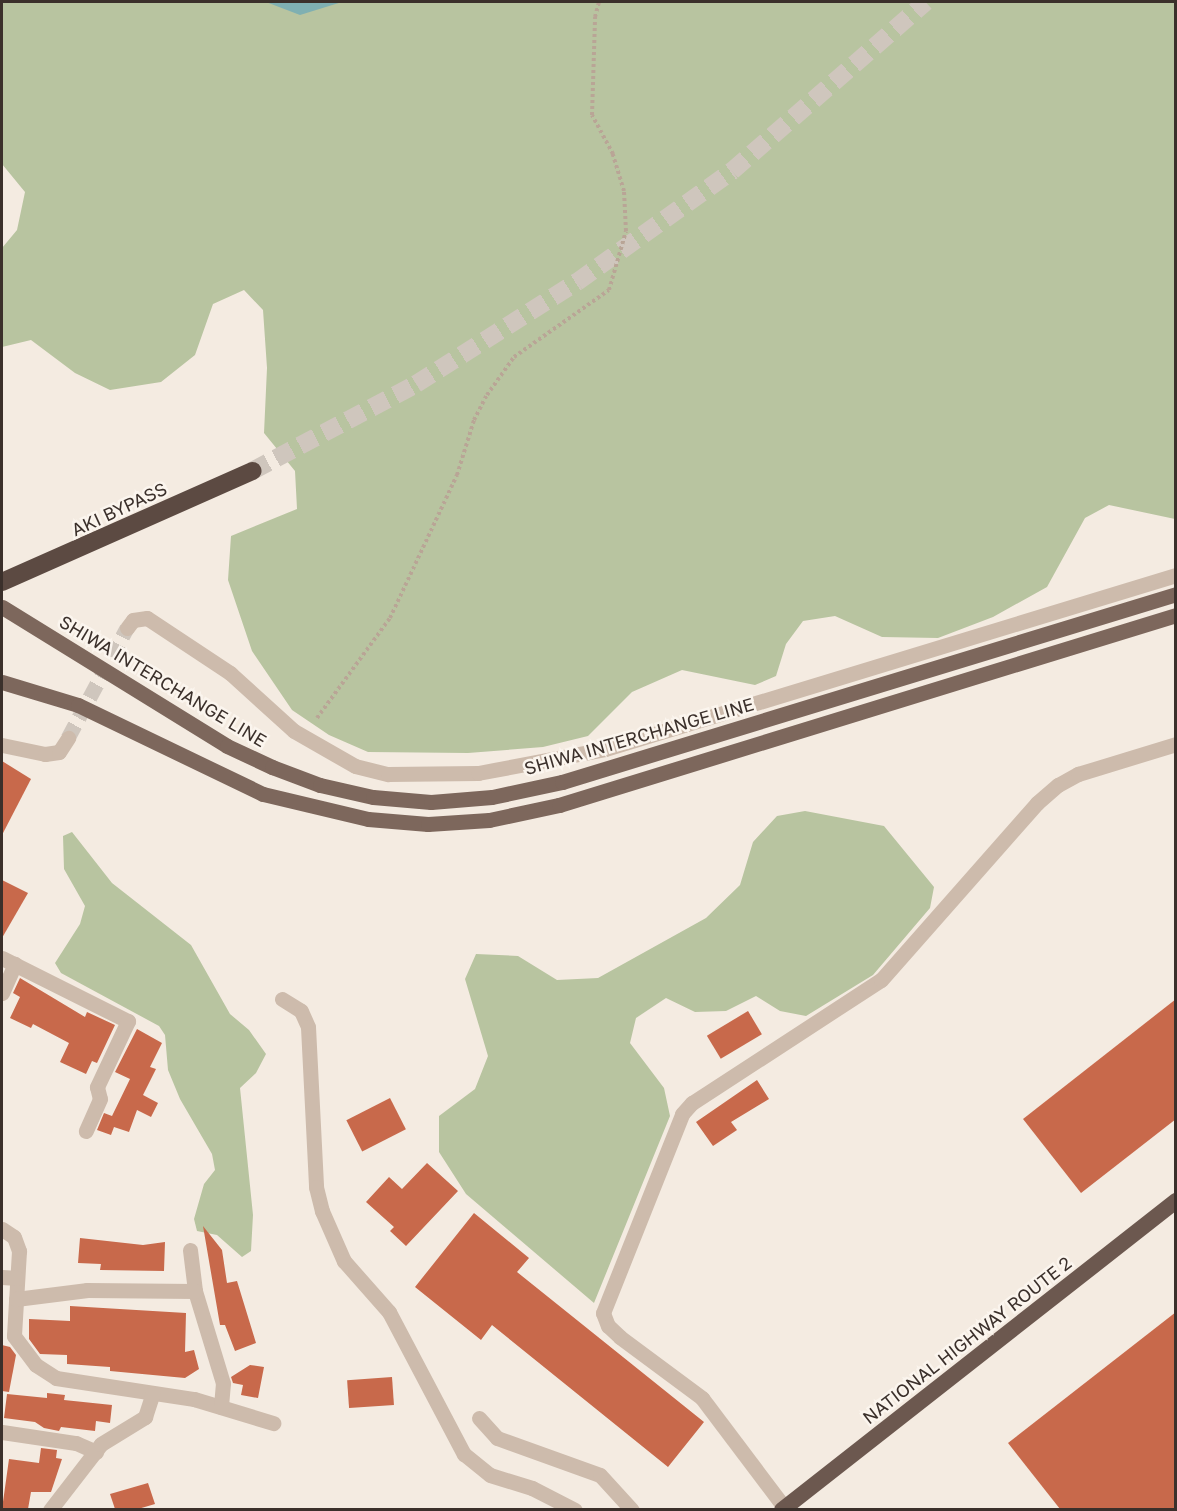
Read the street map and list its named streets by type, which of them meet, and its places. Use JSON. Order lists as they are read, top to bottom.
{
  "streets": {
    "highway": ["AKI BYPASS", "NATIONAL HIGHWAY ROUTE 2"],
    "main road": ["SHIWA INTERCHANGE LINE"]
  }
}
